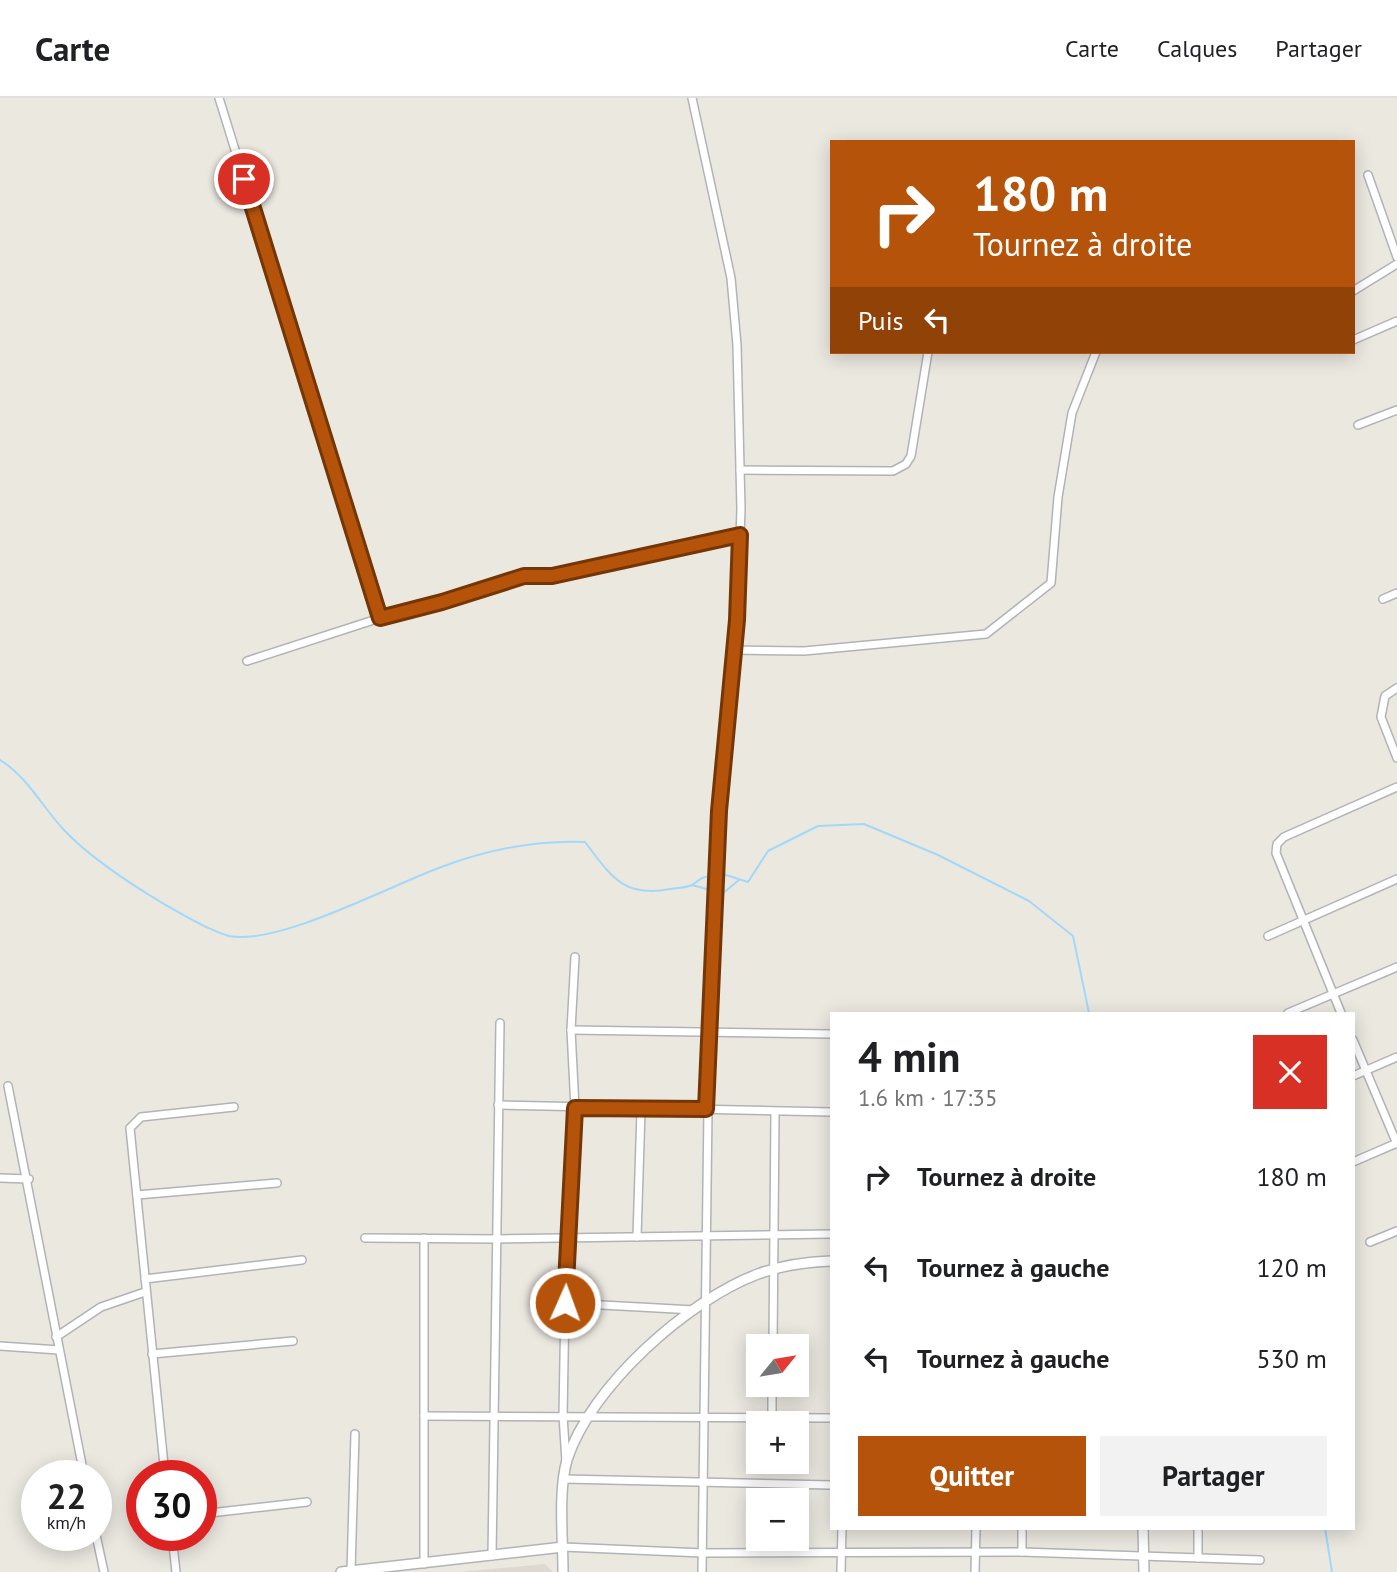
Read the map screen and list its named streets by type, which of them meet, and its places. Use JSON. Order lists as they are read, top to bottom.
{
  "north": "top right",
  "page": {
    "header": "Carte",
    "nav": ["Carte", "Calques", "Partager"],
    "turn": ["180 m", "Tournez à droite"],
    "then": "Puis",
    "heading": ["4 min", "1.6 km · 17:35"],
    "list": [
      {
        "name": "Tournez à droite",
        "value": "180 m"
      },
      {
        "name": "Tournez à gauche",
        "value": "120 m"
      },
      {
        "name": "Tournez à gauche",
        "value": "530 m"
      }
    ],
    "map_buttons": ["+", "−"],
    "buttons": ["Quitter", "Partager"],
    "speed": "22 km/h",
    "limit": "30"
  }
}
